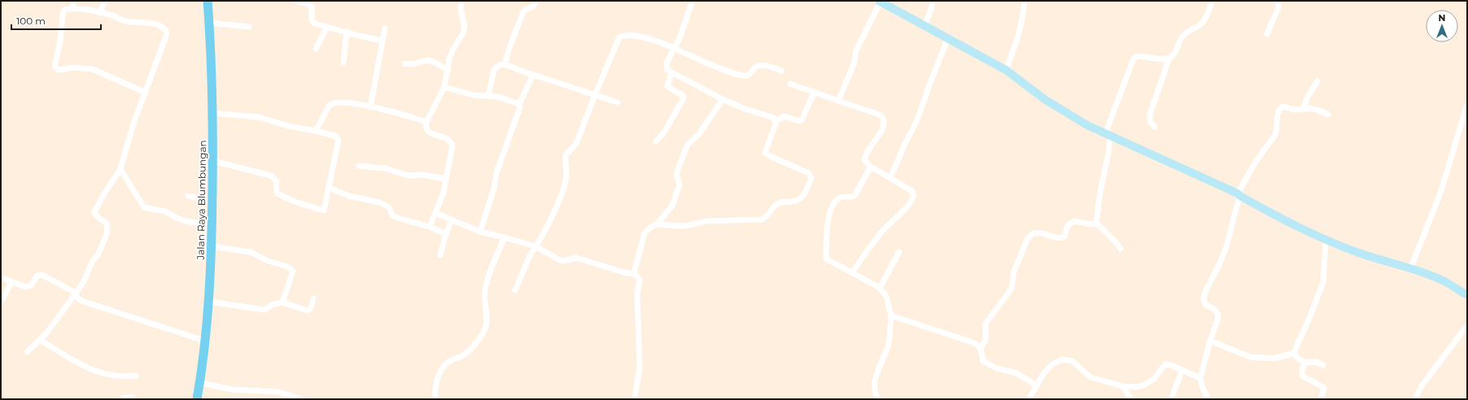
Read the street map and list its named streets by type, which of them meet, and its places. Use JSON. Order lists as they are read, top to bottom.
{
  "streets": {
    "main road": ["Jalan Raya Blumbungan"]
  },
  "scale_bar": "100 m",
  "north": "top"
}
